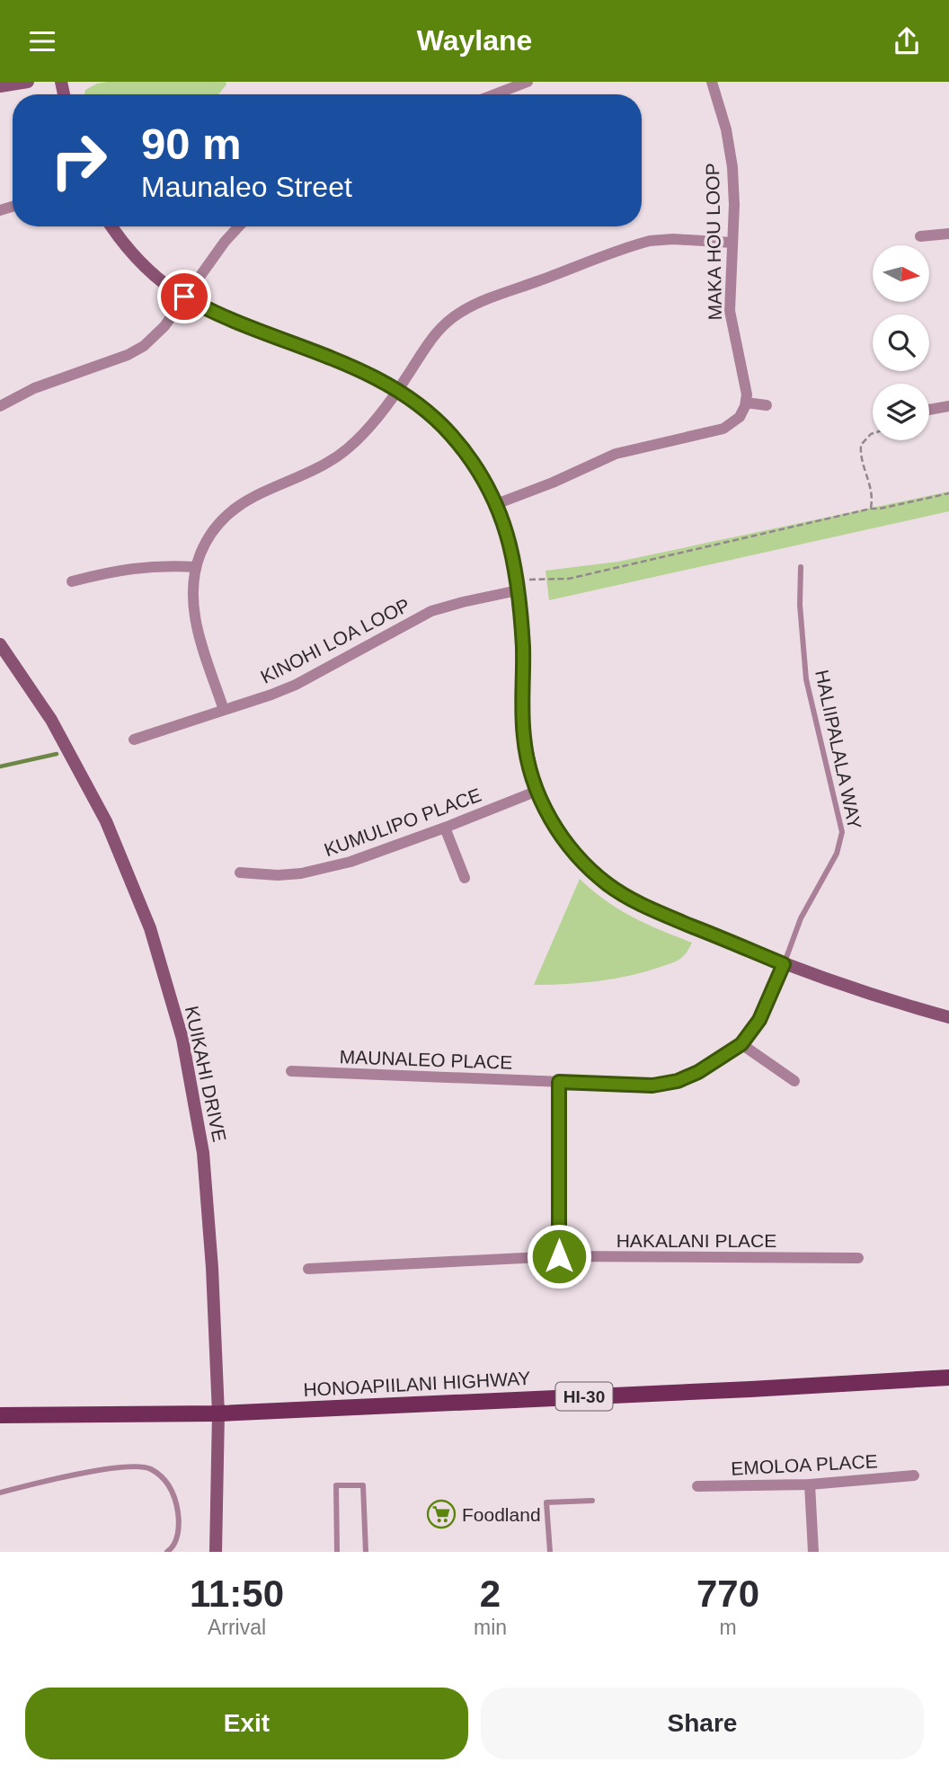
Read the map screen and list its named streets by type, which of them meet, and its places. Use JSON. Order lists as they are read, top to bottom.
{
  "streets": {
    "main road": ["HONOAPIILANI HIGHWAY", "HI-30"],
    "street": [
      "MAKA HOU LOOP",
      "KINOHI LOA LOOP",
      "KUMULIPO PLACE",
      "MAUNALEO PLACE",
      "KUIKAHI DRIVE",
      "HAKALANI PLACE",
      "EMOLOA PLACE"
    ],
    "lane": ["HALIIPALALA WAY"]
  },
  "crossings": [
    ["KUIKAHI DRIVE", "HONOAPIILANI HIGHWAY"]
  ],
  "places": {
    "supermarket": ["Foodland"]
  },
  "north": "right",
  "page": {
    "header": "Waylane",
    "turn": ["90 m", "Maunaleo Street"],
    "eta": [
      "11:50",
      "Arrival",
      "2",
      "min",
      "770",
      "m"
    ],
    "buttons": ["Exit", "Share"]
  }
}
